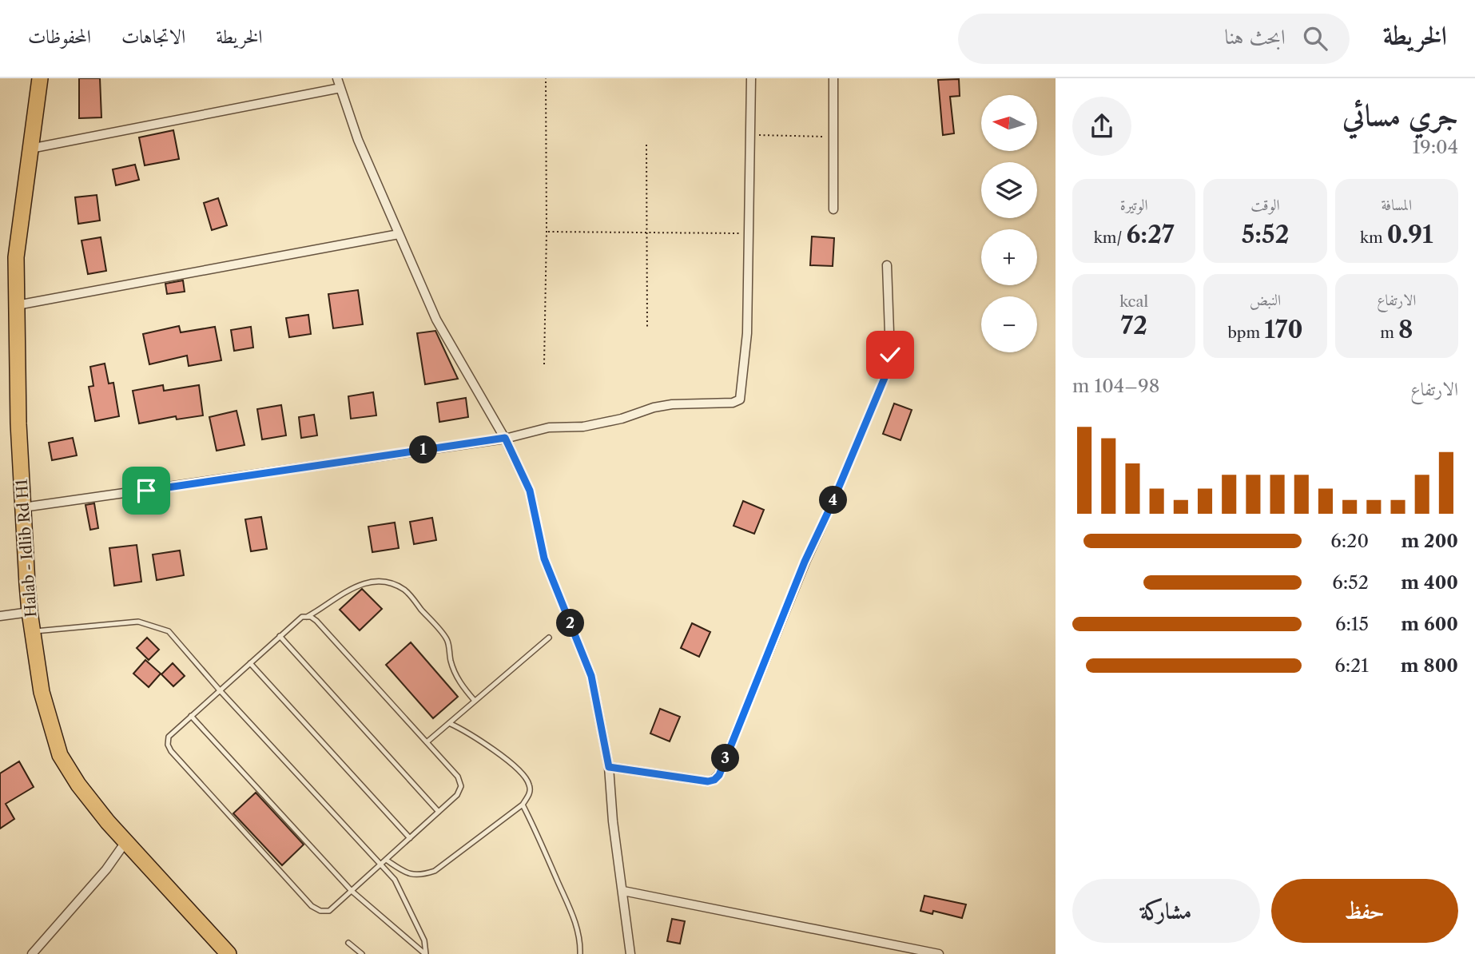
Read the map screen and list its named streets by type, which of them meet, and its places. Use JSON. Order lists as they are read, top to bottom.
{
  "streets": {
    "highway": ["Halab - Idlib Rd H1"]
  },
  "north": "left",
  "page": {
    "header": "الخريطة",
    "search": "ابحث هنا",
    "nav": ["الخريطة", "الاتجاهات", "المحفوظات"],
    "heading": ["جري مسائي", "19:04"],
    "map_buttons": ["+", "−"],
    "stats": [
      ["المسافة", "0.91 km"],
      ["الوقت", "5:52"],
      ["الوتيرة", "6:27 /km"],
      ["الارتفاع", "8 m"],
      ["النبض", "170 bpm"],
      ["kcal", "72"]
    ],
    "chart": ["الارتفاع", "98–104 m"],
    "pins": [
      "1",
      "4",
      "2",
      "3"
    ],
    "list": [
      {
        "name": "200 m",
        "note": "6:20"
      },
      {
        "name": "400 m",
        "note": "6:52"
      },
      {
        "name": "600 m",
        "note": "6:15"
      },
      {
        "name": "800 m",
        "note": "6:21"
      }
    ],
    "buttons": ["حفظ", "مشاركة"]
  }
}
